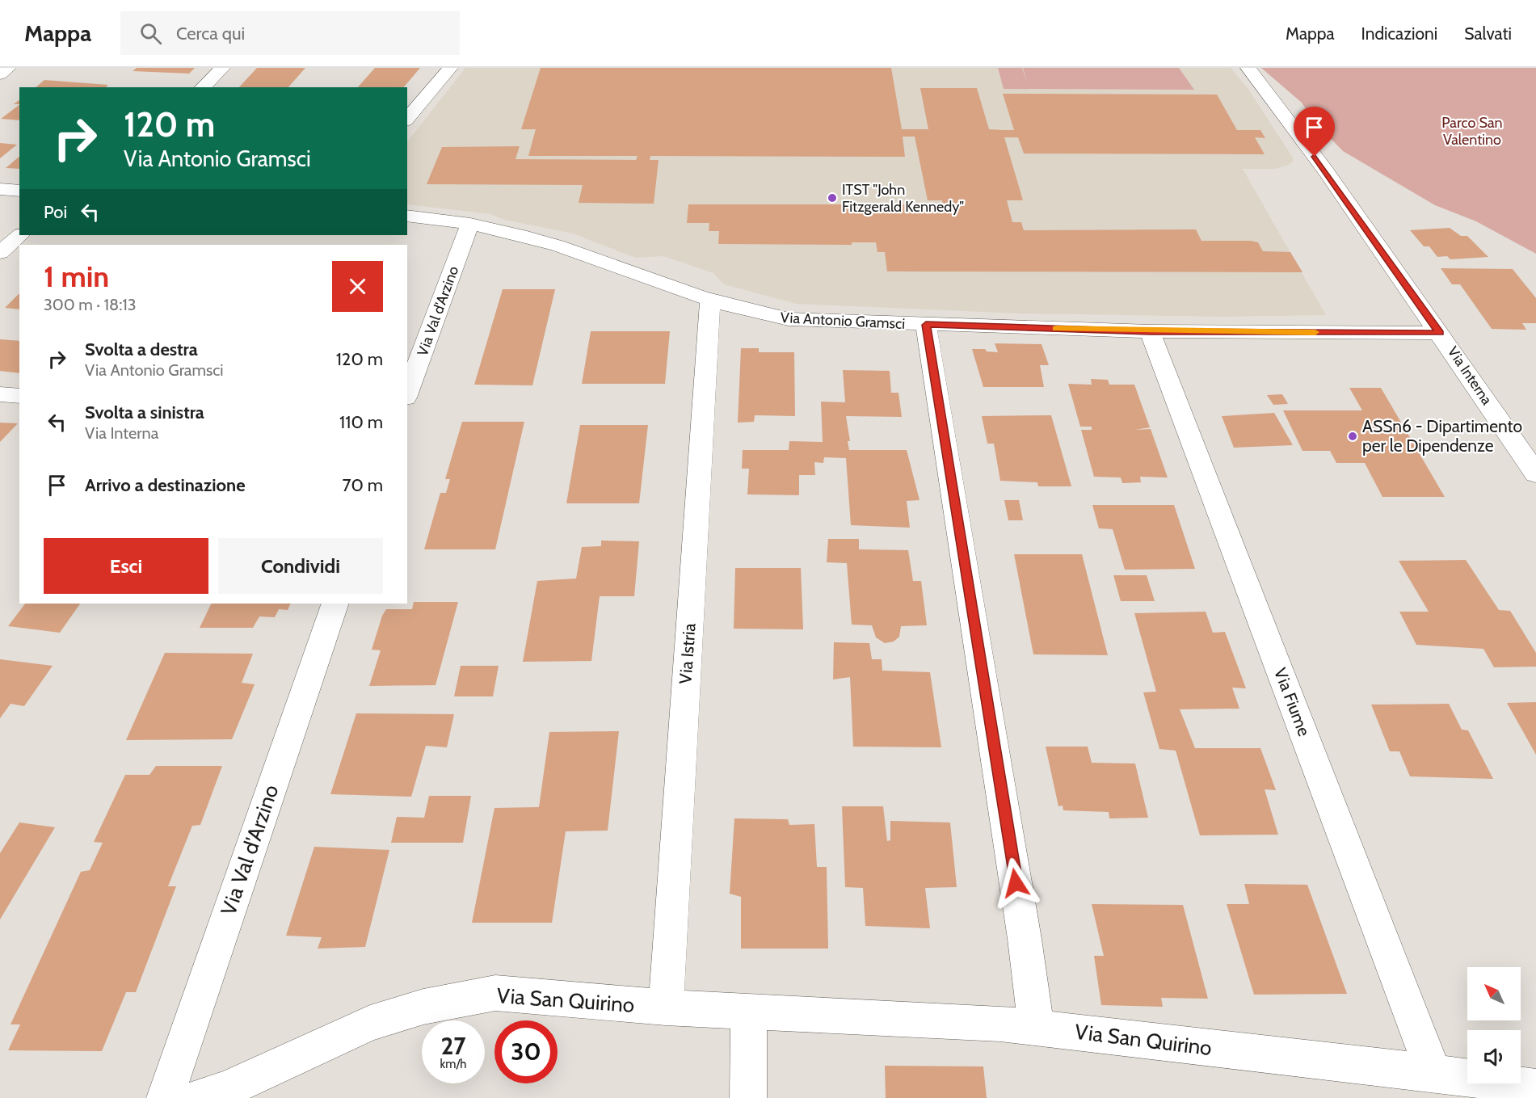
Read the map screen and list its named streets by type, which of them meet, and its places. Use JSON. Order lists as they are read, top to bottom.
{
  "streets": {
    "street": [
      "Via Val d'Arzino",
      "Via Antonio Gramsci",
      "Via Interna",
      "Via Istria",
      "Via Fiume",
      "Via San Quirino"
    ]
  },
  "crossings": [
    ["Via Val d'Arzino", "Via Antonio Gramsci"],
    ["Via Antonio Gramsci", "Via Interna"],
    ["Via Antonio Gramsci", "Via Istria"],
    ["Via Antonio Gramsci", "Via Fiume"],
    ["Via Istria", "Via San Quirino"],
    ["Via Fiume", "Via San Quirino"]
  ],
  "parks": ["Parco San Valentino"],
  "places": ["ITST \"John Fitzgerald Kennedy\"", "ASSn6 - Dipartimento per le Dipendenze"],
  "north": "top left",
  "page": {
    "header": "Mappa",
    "search": "Cerca qui",
    "nav": ["Mappa", "Indicazioni", "Salvati"],
    "turn": ["120 m", "Via Antonio Gramsci"],
    "then": "Poi",
    "heading": ["1 min", "300 m · 18:13"],
    "list": [
      {
        "name": "Svolta a destra",
        "note": "Via Antonio Gramsci",
        "value": "120 m"
      },
      {
        "name": "Svolta a sinistra",
        "note": "Via Interna",
        "value": "110 m"
      },
      {
        "name": "Arrivo a destinazione",
        "value": "70 m"
      }
    ],
    "buttons": ["Esci", "Condividi"],
    "speed": "27 km/h",
    "limit": "30"
  }
}
